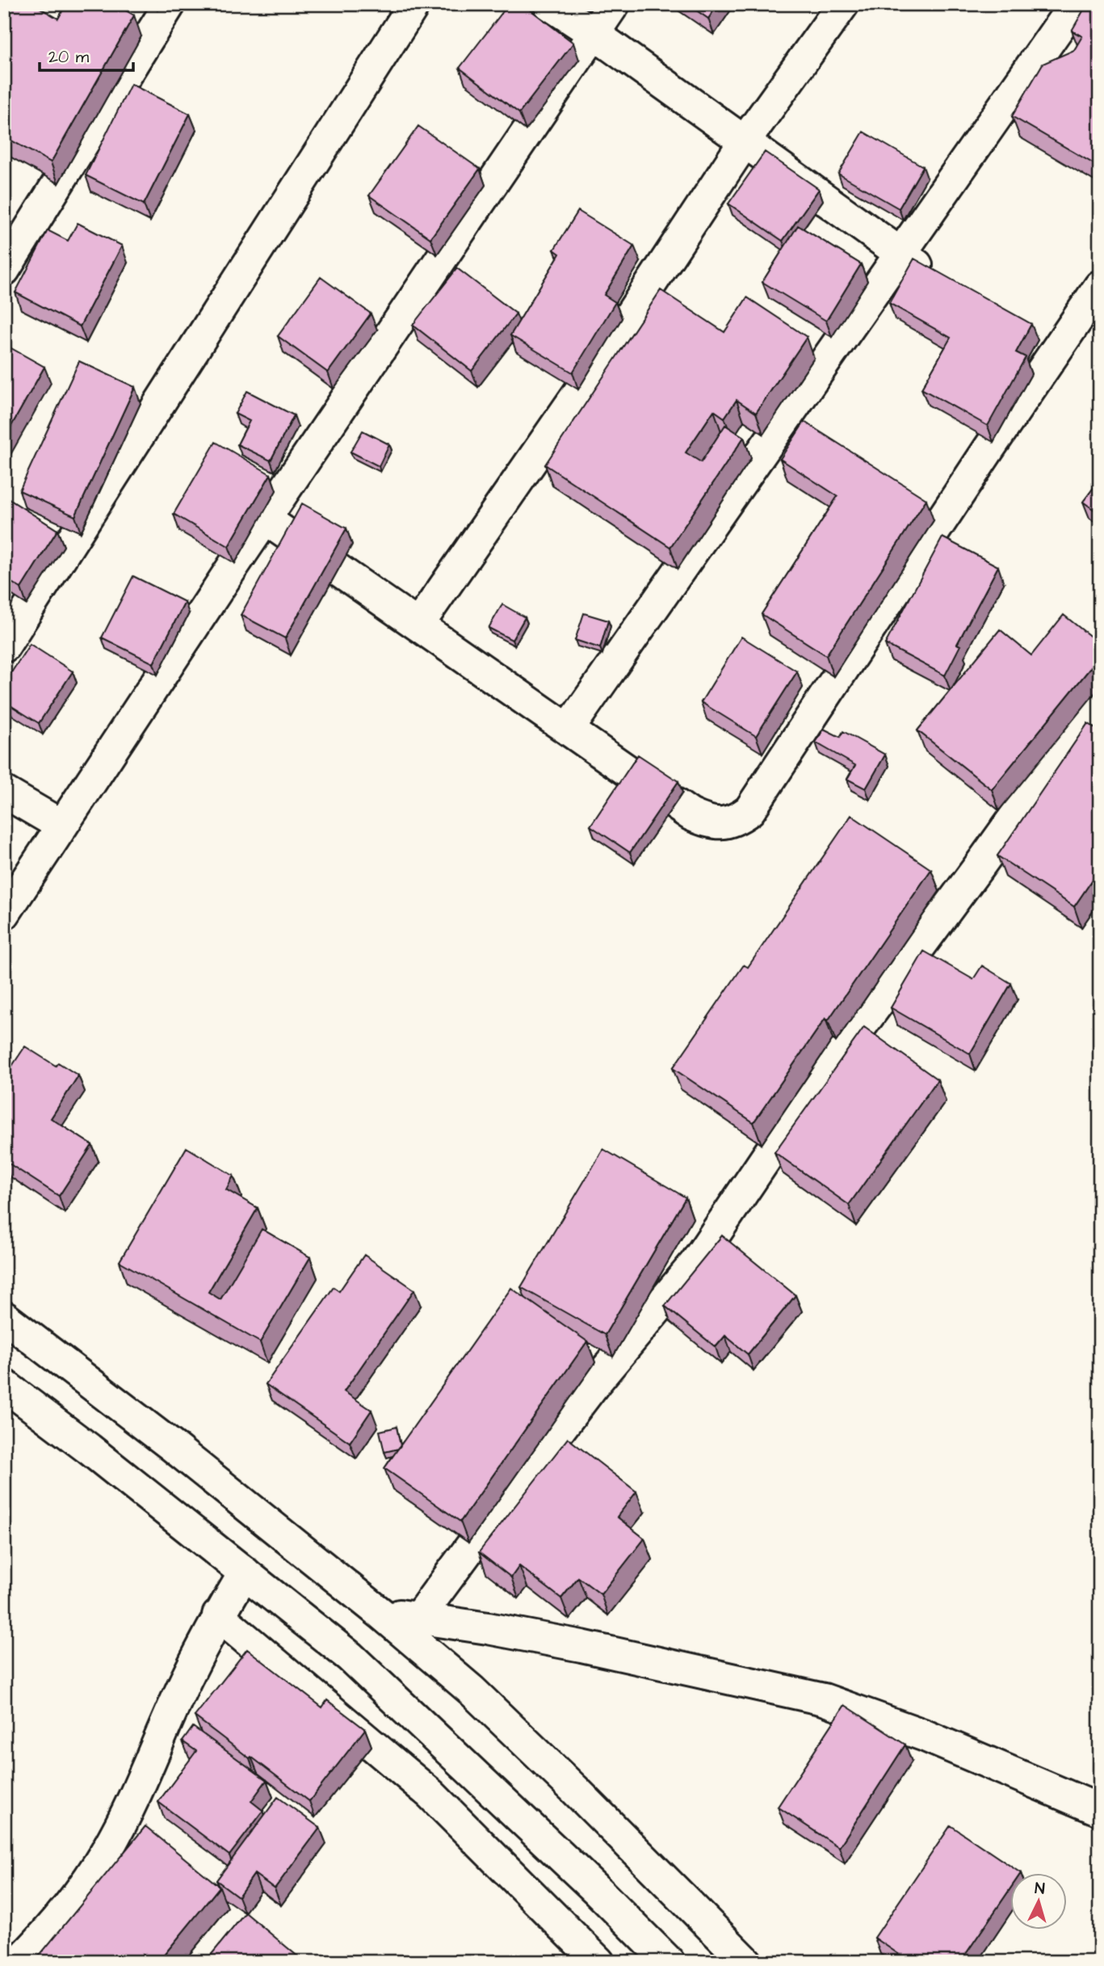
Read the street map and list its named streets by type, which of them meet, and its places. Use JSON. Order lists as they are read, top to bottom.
{
  "scale_bar": "20 m",
  "north": "top"
}
